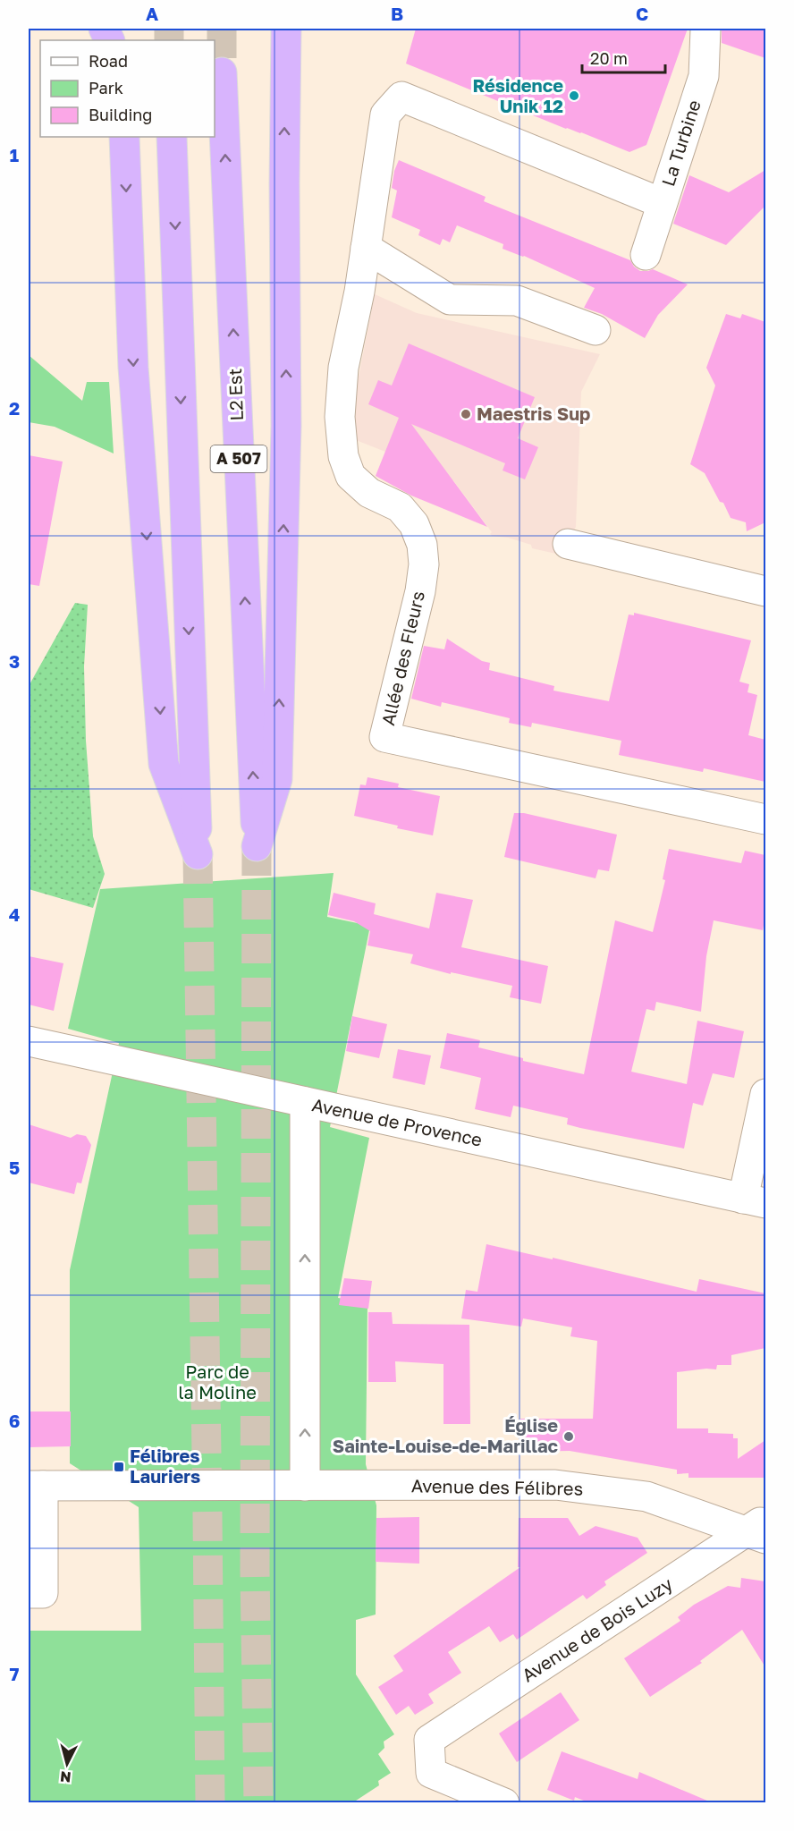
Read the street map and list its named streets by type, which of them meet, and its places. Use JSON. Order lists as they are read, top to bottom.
{
  "streets": {
    "highway": ["L2 Est", "A 507"],
    "street": [
      "La Turbine",
      "Allée des Fleurs",
      "Avenue de Provence",
      "Avenue des Félibres",
      "Avenue de Bois Luzy"
    ]
  },
  "crossings": [
    ["La Turbine", "Allée des Fleurs"],
    ["Avenue des Félibres", "Avenue de Bois Luzy"]
  ],
  "parks": ["Parc de la Moline"],
  "places": {
    "other": ["Résidence Unik 12", "Maestris Sup", "Église Sainte-Louise-de-Marillac"],
    "transit": ["Félibres Lauriers"]
  },
  "legend": ["Road", "Park", "Building"],
  "scale_bar": "20 m",
  "north": "bottom",
  "grid": {
    "columns": ["A", "B", "C"],
    "rows": [
      "1",
      "2",
      "3",
      "4",
      "5",
      "6",
      "7"
    ]
  }
}
